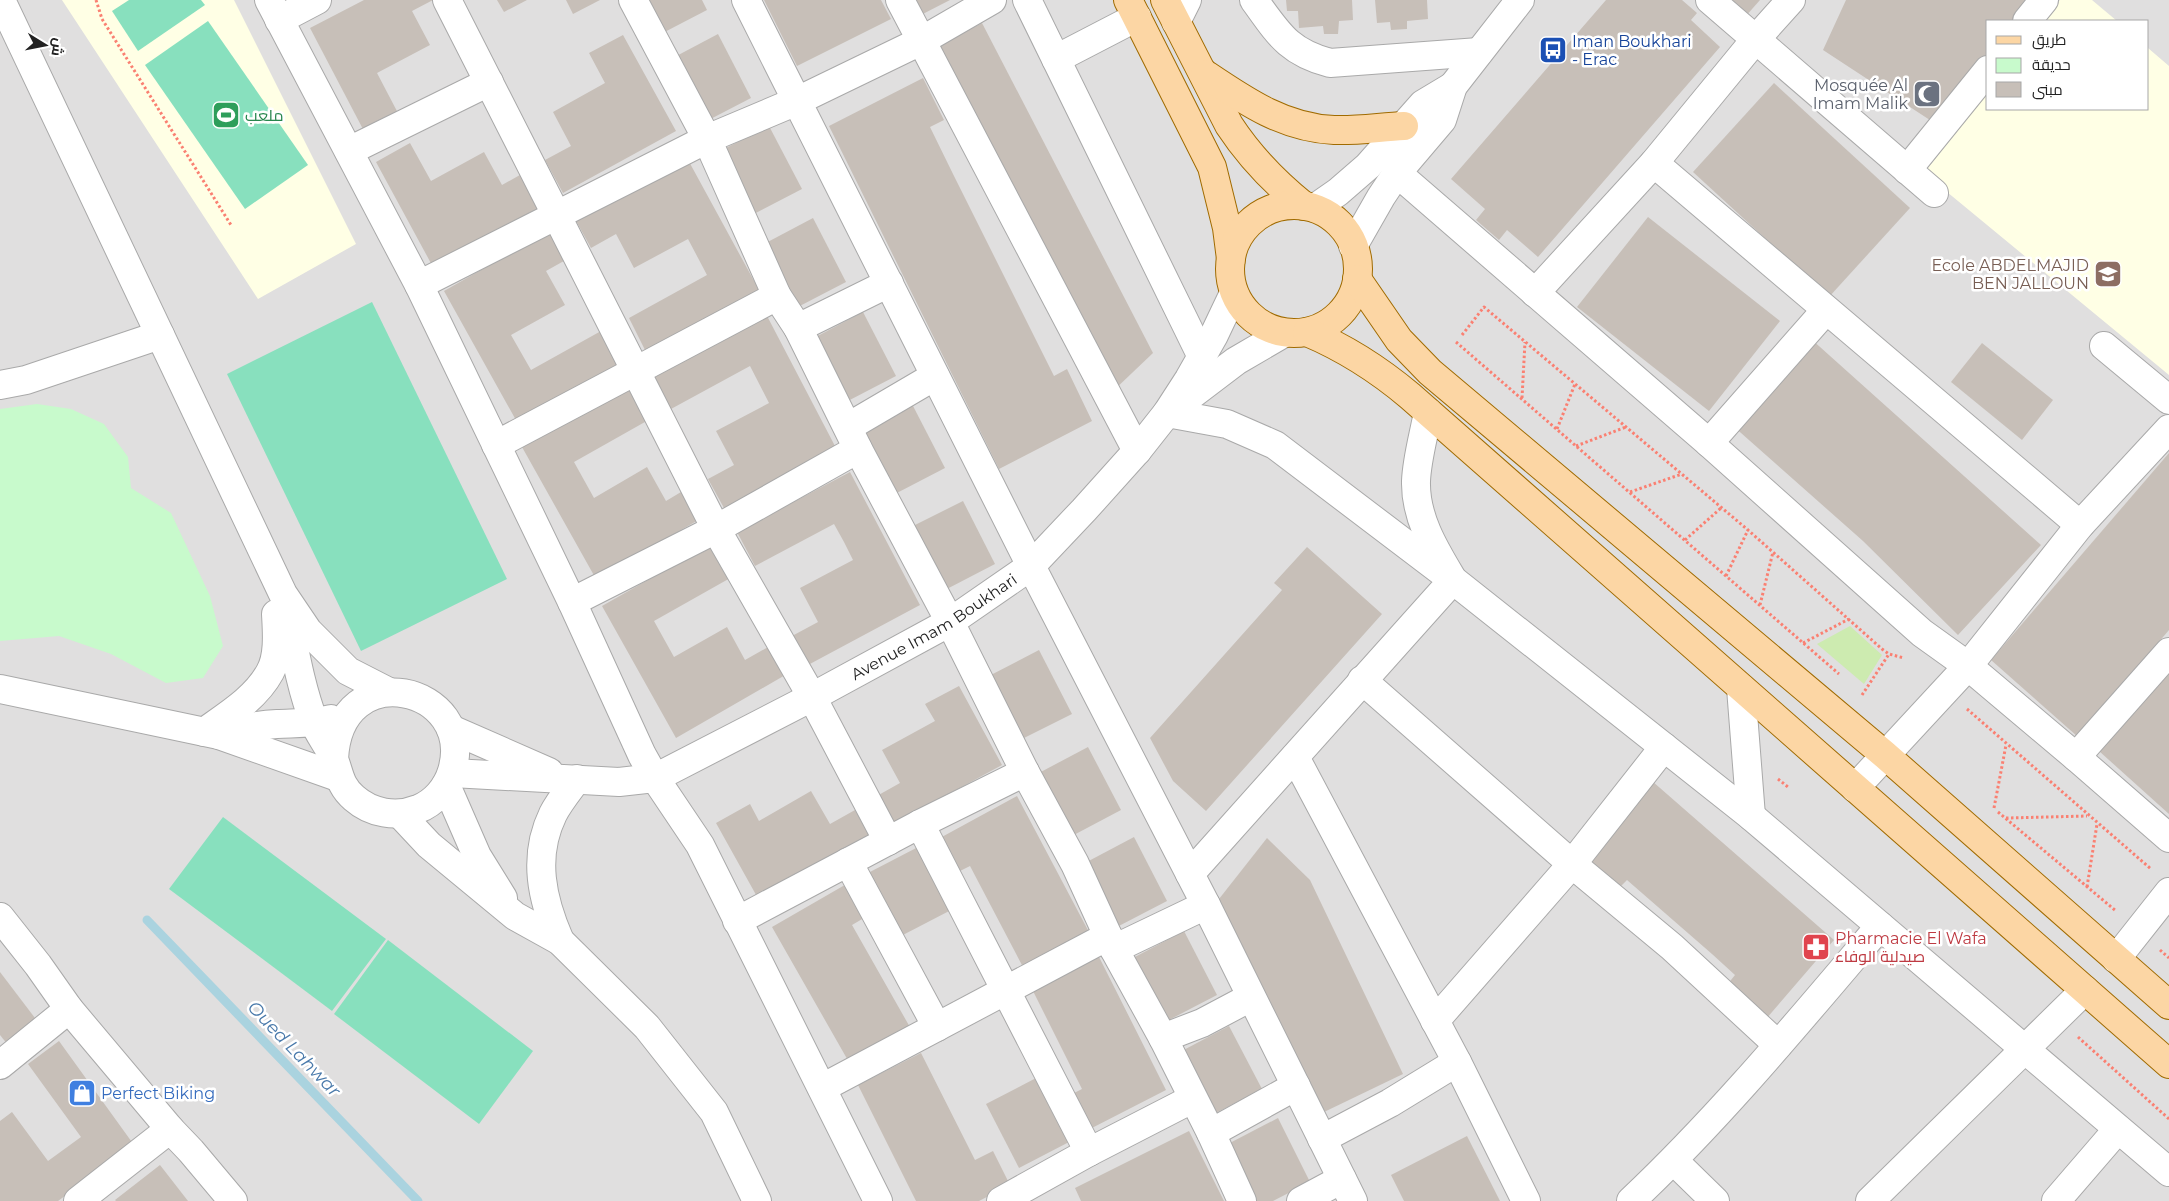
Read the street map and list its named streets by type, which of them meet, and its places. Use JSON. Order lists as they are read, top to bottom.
{
  "streets": {
    "street": ["Avenue Imam Boukhari"]
  },
  "water": ["Oued Lahwar"],
  "places": {
    "bus stop": ["Iman Boukhari - Erac"],
    "mosque": ["Mosquée Al Imam Malik"],
    "sports": ["ملعب"],
    "school or university": ["Ecole ABDELMAJID BEN JALLOUN"],
    "pharmacy": ["Pharmacie El Wafa صيدلية الوفاء"],
    "shop": ["Perfect Biking"]
  },
  "legend": ["طريق", "حديقة", "مبنى"],
  "north": "right"
}
